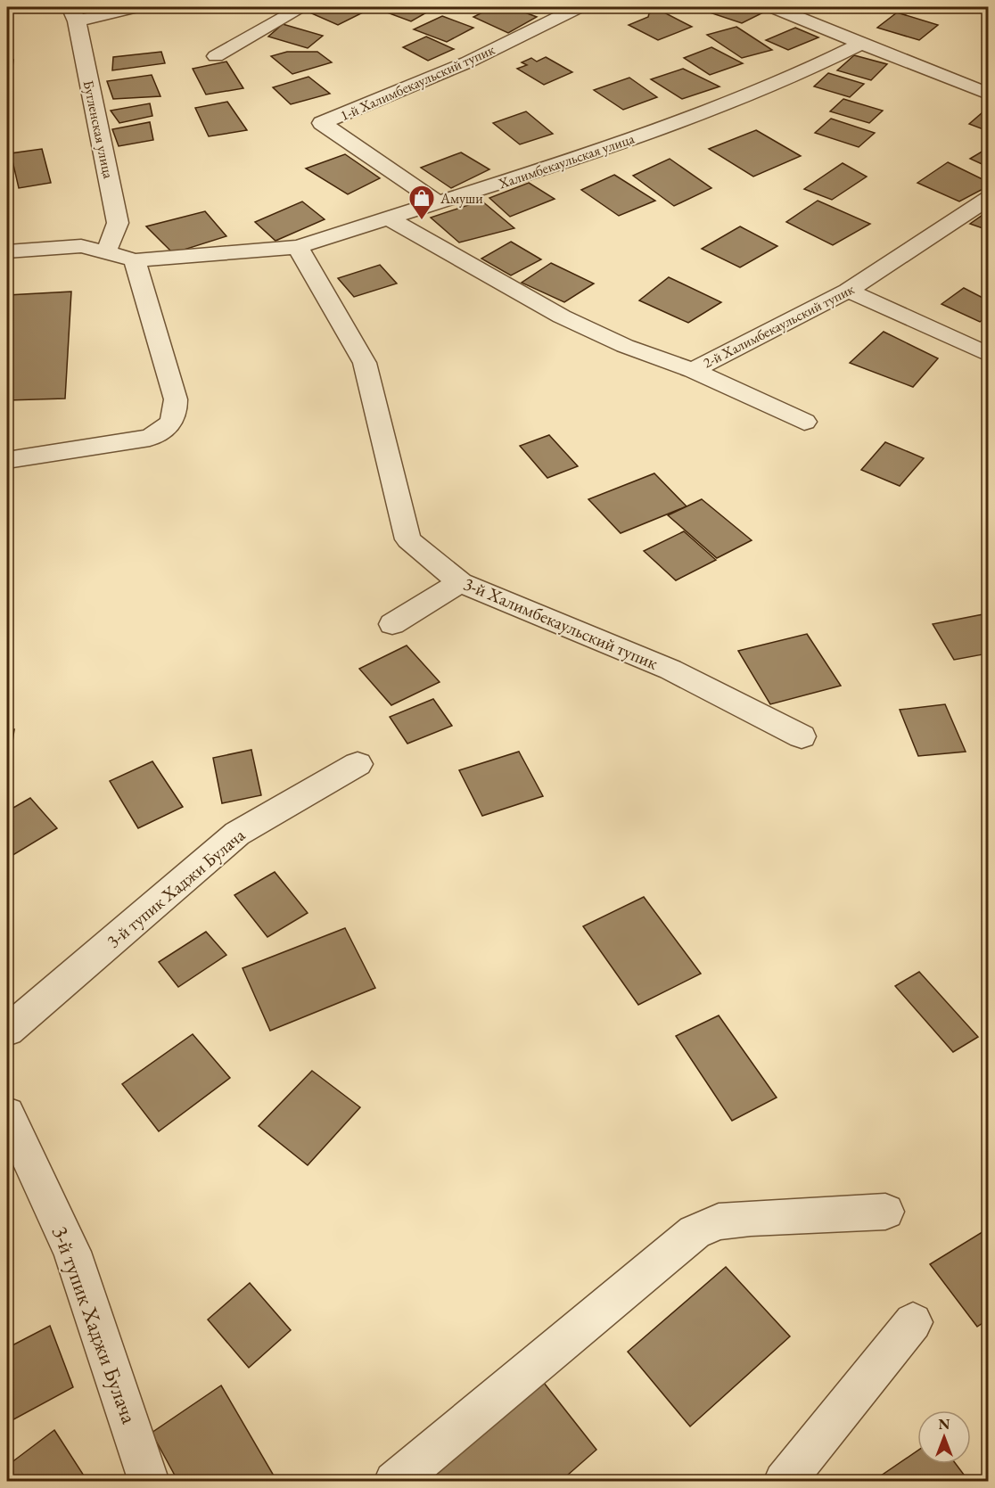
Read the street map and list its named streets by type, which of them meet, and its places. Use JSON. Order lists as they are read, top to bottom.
{
  "streets": {
    "street": [
      "1-й Халимбекаульский тупик",
      "Бугленская улица",
      "Халимбекаульская улица",
      "2-й Халимбекаульский тупик",
      "3-й Халимбекаульский тупик",
      "3-й тупик Хаджи Булача"
    ]
  },
  "crossings": [
    ["1-й Халимбекаульский тупик", "Халимбекаульская улица"],
    ["Бугленская улица", "Халимбекаульская улица"],
    ["Халимбекаульская улица", "2-й Халимбекаульский тупик"],
    ["Халимбекаульская улица", "3-й Халимбекаульский тупик"]
  ],
  "places": {
    "shop": ["Амуши"]
  },
  "north": "top"
}
